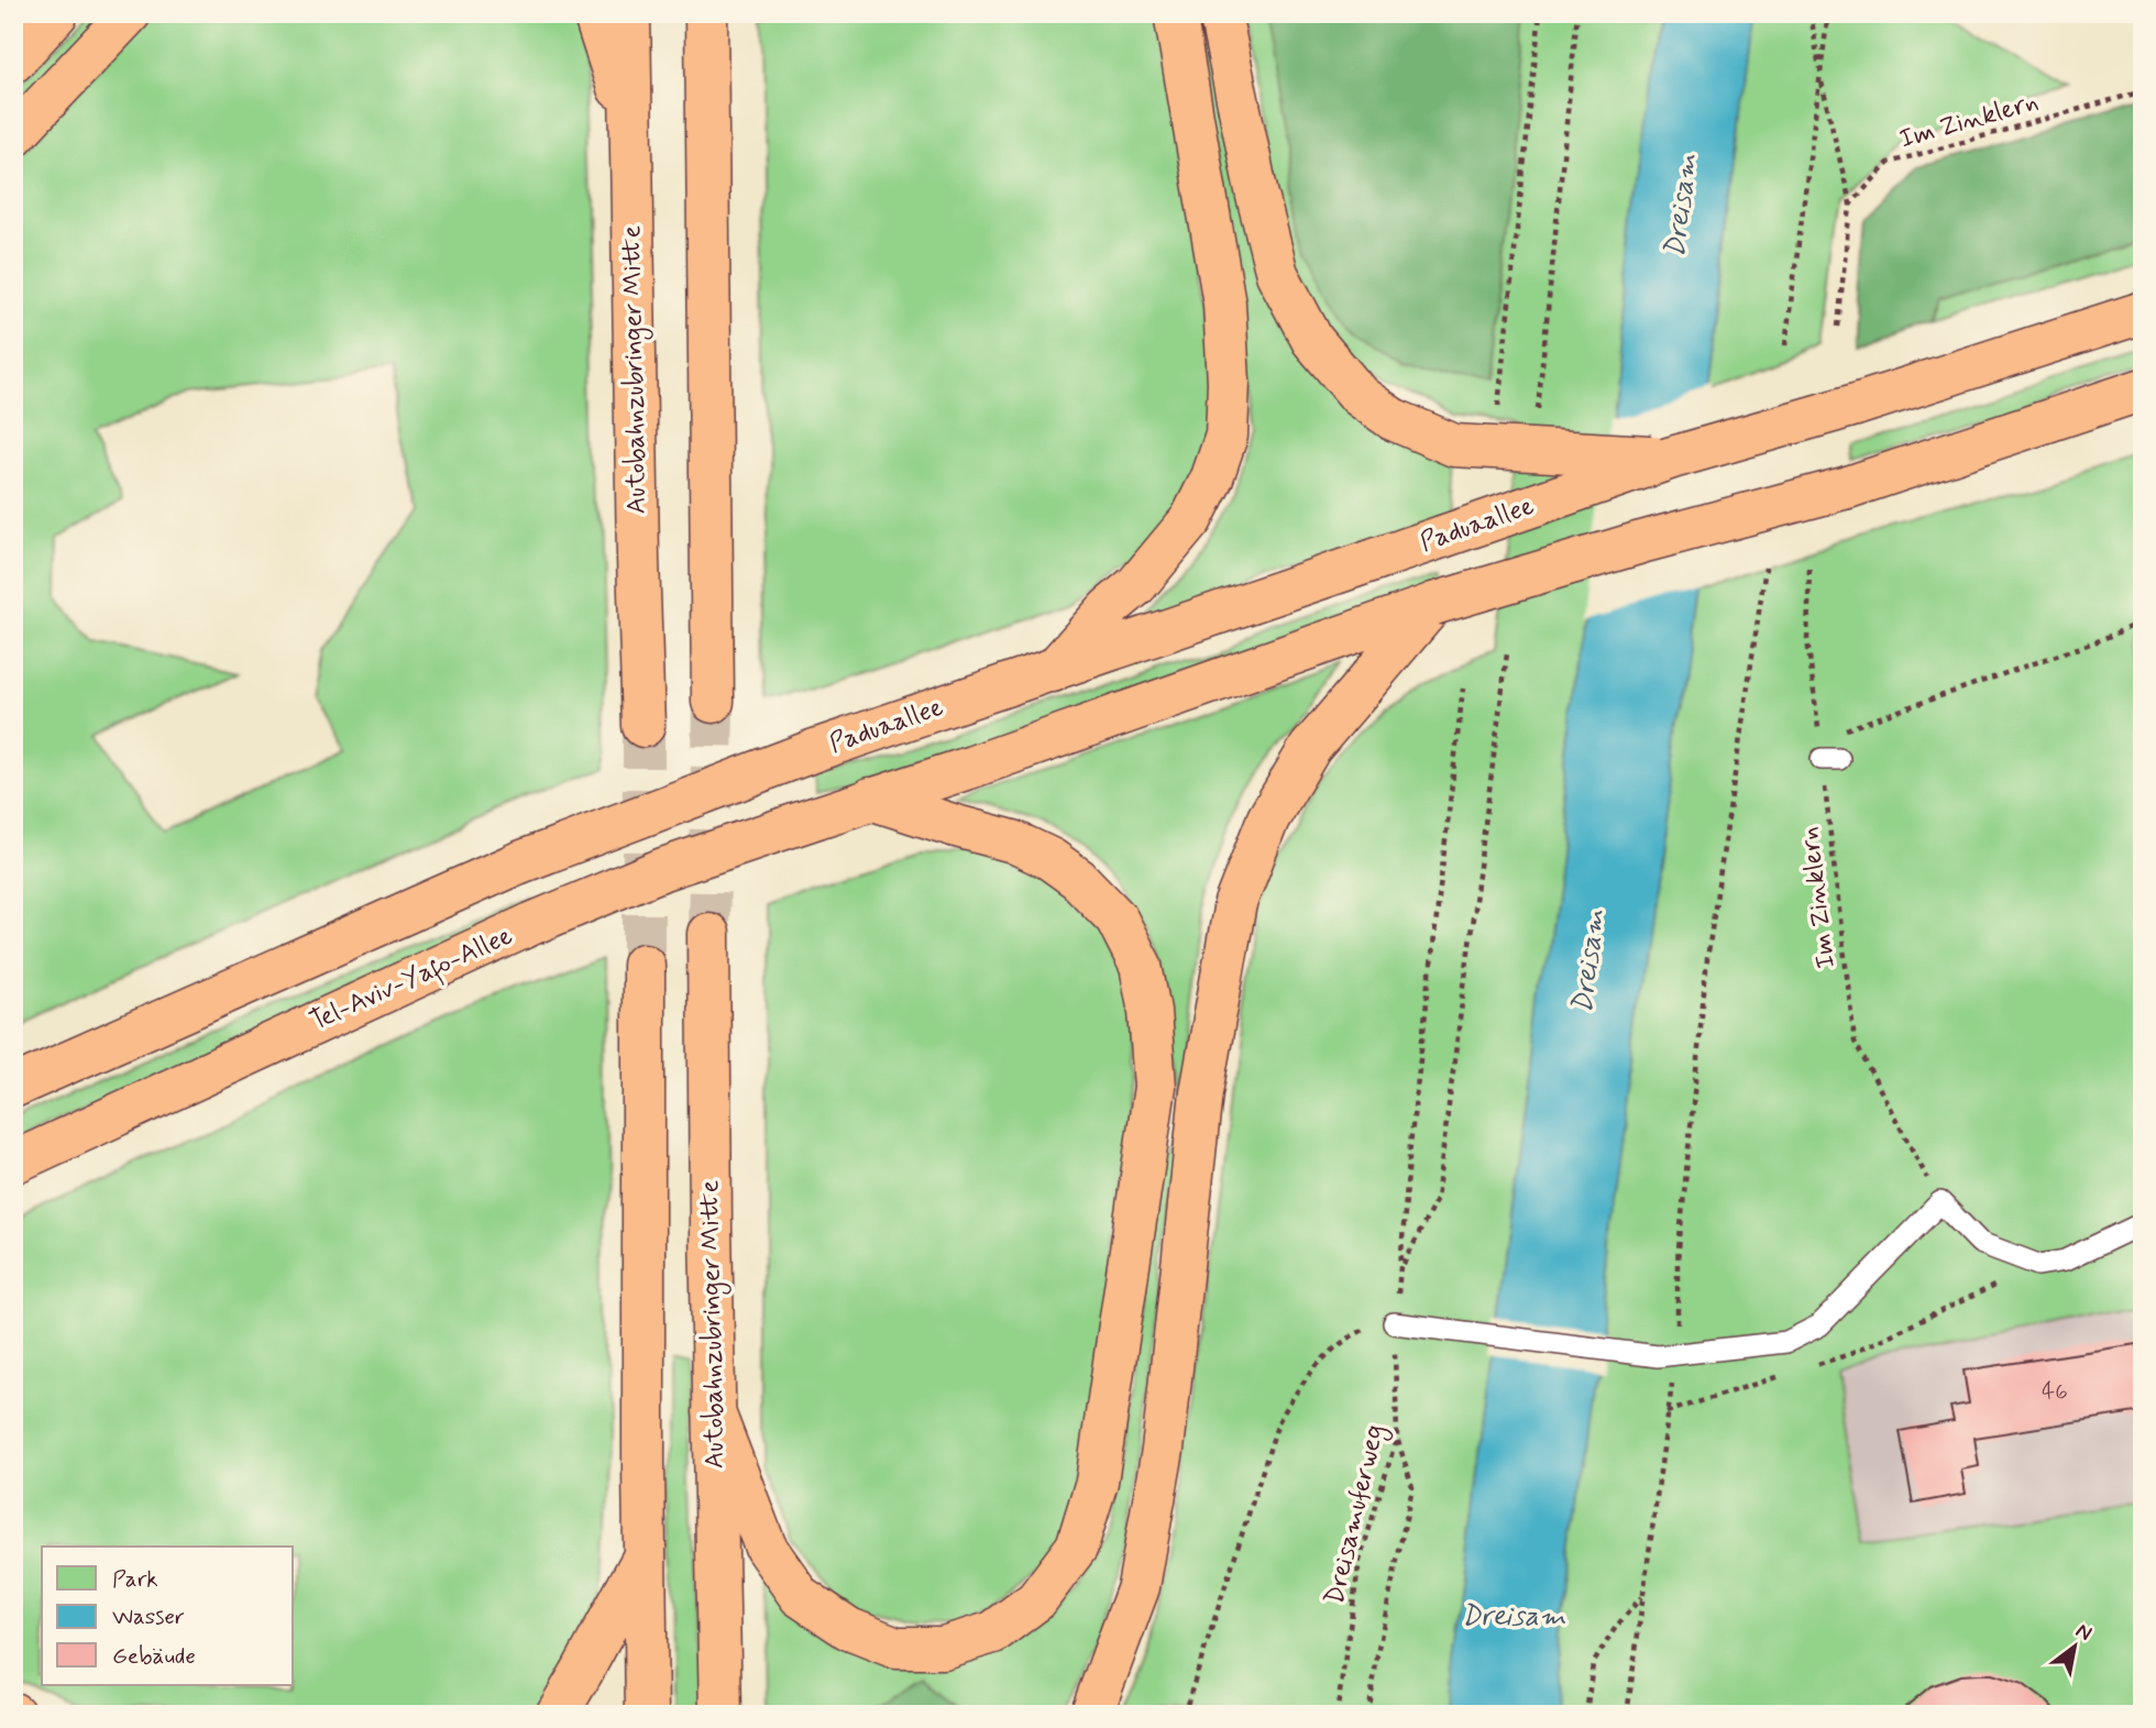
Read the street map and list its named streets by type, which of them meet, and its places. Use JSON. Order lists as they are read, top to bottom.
{
  "streets": {
    "highway": ["Autobahnzubringer Mitte", "Paduaallee", "Tel-Aviv-Yafo-Allee"],
    "path": ["Im Zinklern", "Dreisamuferweg"]
  },
  "water": ["Dreisam"],
  "house_numbers": ["46"],
  "legend": ["Park", "Wasser", "Gebäude"],
  "north": "top right"
}
